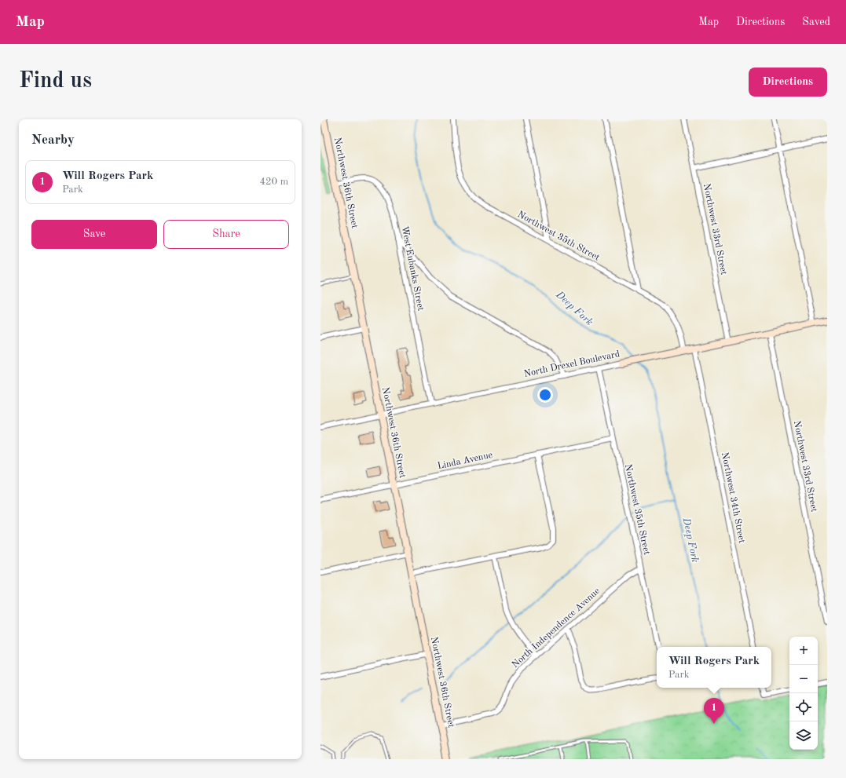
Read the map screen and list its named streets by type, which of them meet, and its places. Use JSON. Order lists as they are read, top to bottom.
{
  "streets": {
    "main road": ["Northwest 36th Street", "North Drexel Boulevard"],
    "street": [
      "Northwest 33rd Street",
      "Northwest 35th Street",
      "West Eubanks Street",
      "Linda Avenue",
      "Northwest 34th Street",
      "North Independence Avenue"
    ]
  },
  "crossings": [
    ["Northwest 36th Street", "West Eubanks Street"],
    ["Northwest 36th Street", "North Drexel Boulevard"],
    ["Northwest 36th Street", "Linda Avenue"],
    ["Northwest 36th Street", "North Independence Avenue"],
    ["Northwest 33rd Street", "North Drexel Boulevard"],
    ["Northwest 35th Street", "North Drexel Boulevard"],
    ["Northwest 35th Street", "Linda Avenue"],
    ["Northwest 35th Street", "North Independence Avenue"],
    ["West Eubanks Street", "North Drexel Boulevard"],
    ["North Drexel Boulevard", "Northwest 34th Street"]
  ],
  "water": ["Deep Fork"],
  "page": {
    "header": "Map",
    "nav": ["Map", "Directions", "Saved"],
    "buttons": [
      "Directions",
      ["Save", "Share"]
    ],
    "title": "Find us",
    "heading": "Nearby",
    "list": [
      {
        "mark": "1",
        "name": "Will Rogers Park",
        "note": "Park",
        "value": "420 m"
      }
    ],
    "map_buttons": ["+", "−"],
    "popup": ["Will Rogers Park", "Park"],
    "pins": "1"
  }
}
